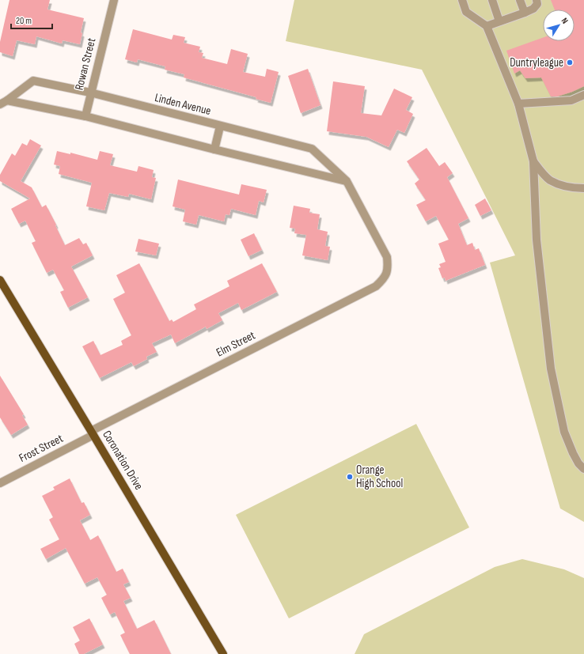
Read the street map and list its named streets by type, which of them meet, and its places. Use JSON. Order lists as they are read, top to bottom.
{
  "streets": {
    "main road": ["Coronation Drive"],
    "street": [
      "Rowan Street",
      "Linden Avenue",
      "Elm Street",
      "Frost Street"
    ]
  },
  "crossings": [
    ["Rowan Street", "Linden Avenue"],
    ["Linden Avenue", "Elm Street"],
    ["Elm Street", "Frost Street"],
    ["Elm Street", "Coronation Drive"],
    ["Frost Street", "Coronation Drive"]
  ],
  "places": ["Duntryleague", "Orange High School"],
  "scale_bar": "20 m",
  "north": "top right"
}
